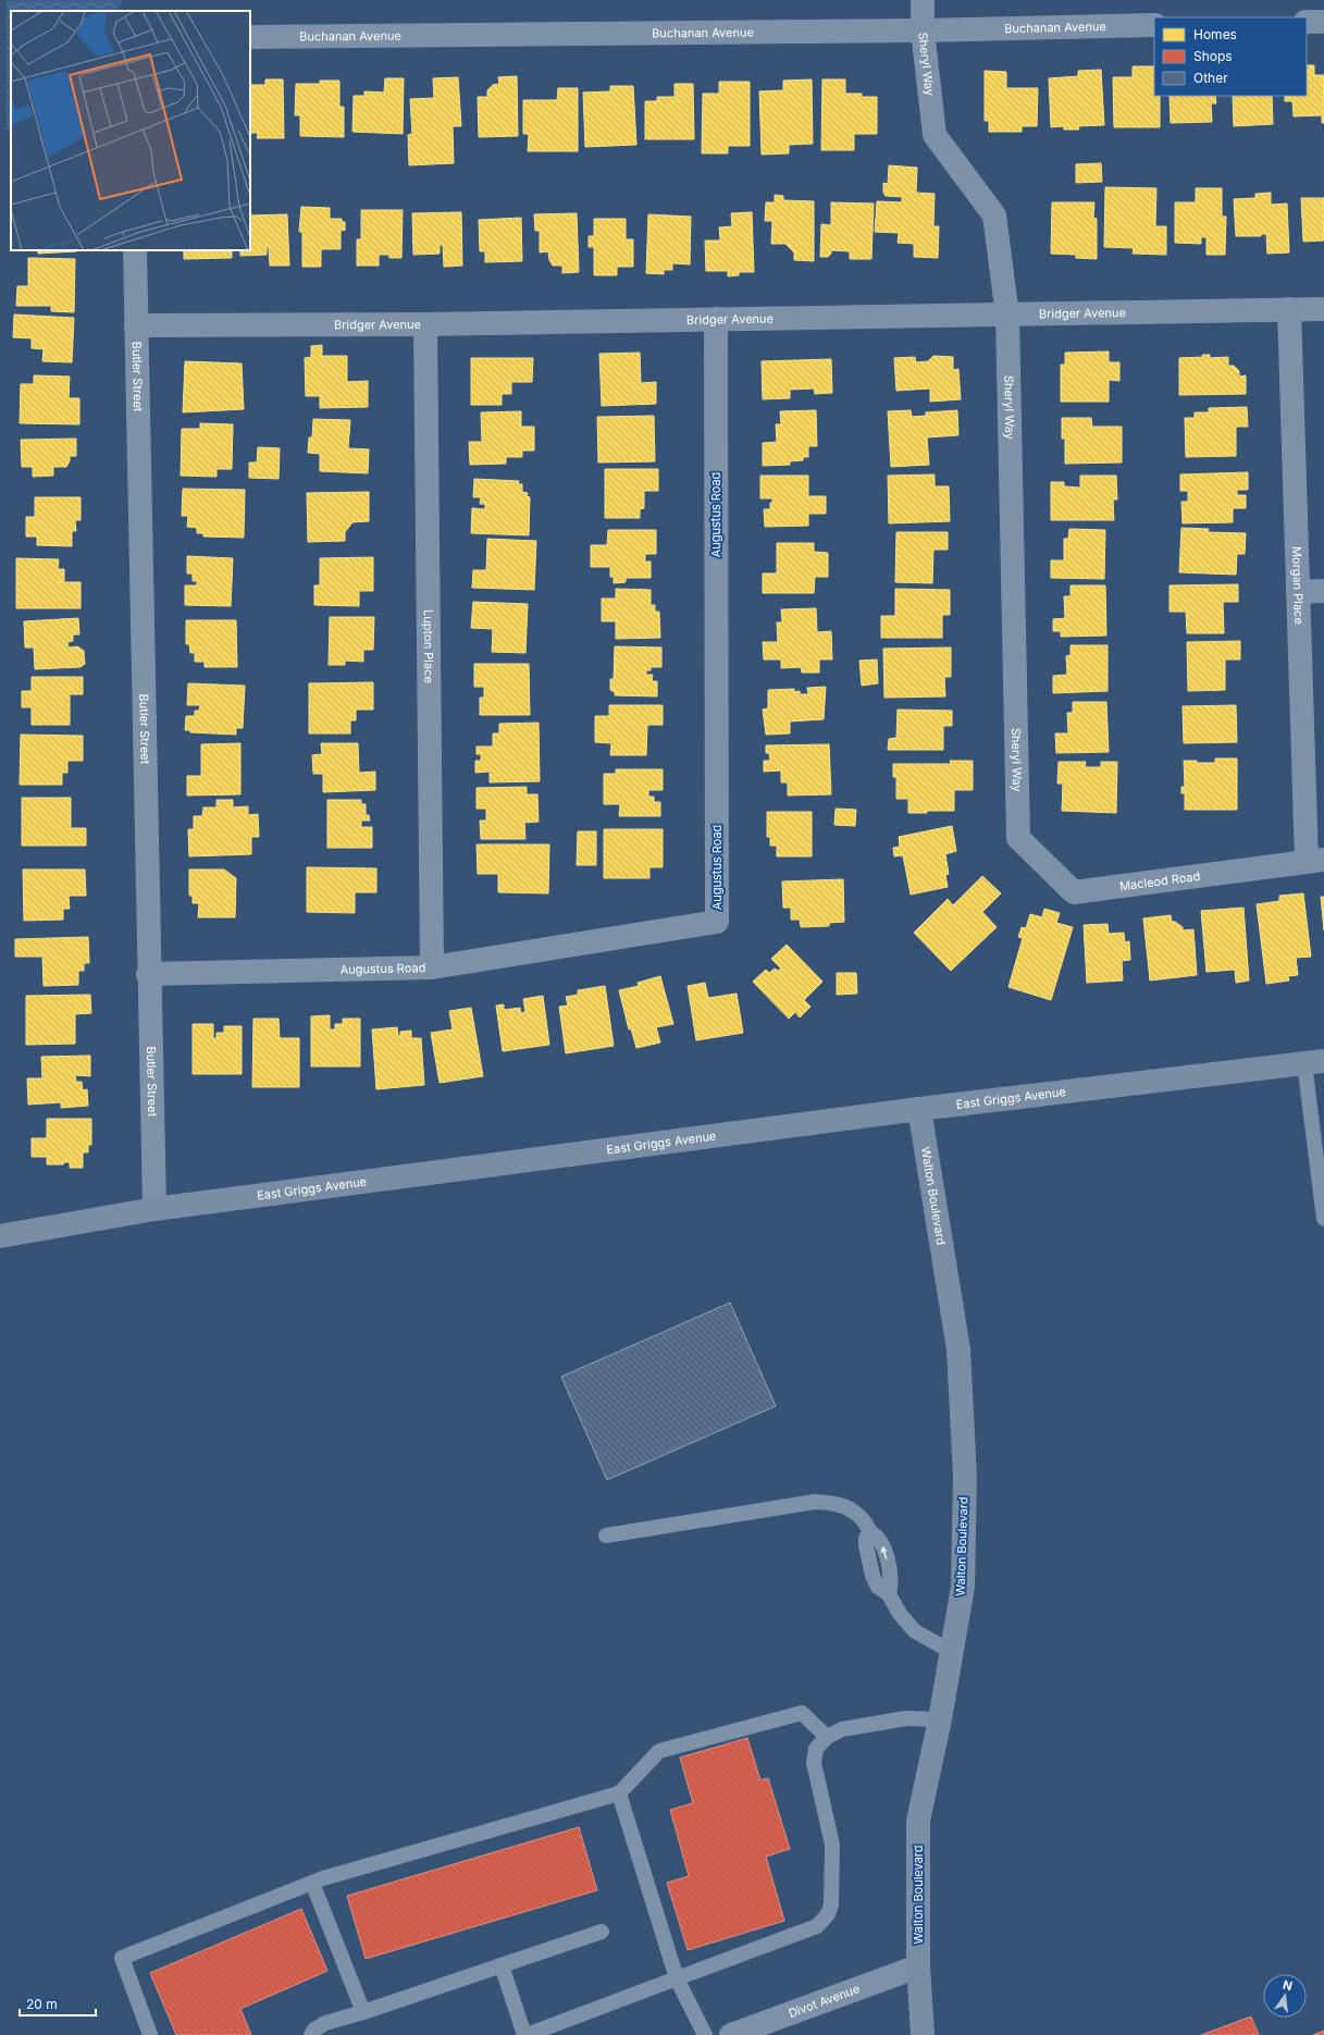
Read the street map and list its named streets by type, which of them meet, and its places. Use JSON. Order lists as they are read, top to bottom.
{
  "streets": {
    "street": [
      "Buchanan Avenue",
      "Sheryl Way",
      "Bridger Avenue",
      "Butler Street",
      "Augustus Road",
      "Morgan Place",
      "Lupton Place",
      "Macleod Road",
      "East Griggs Avenue",
      "Walton Boulevard",
      "Divot Avenue"
    ]
  },
  "crossings": [
    ["Buchanan Avenue", "Sheryl Way"],
    ["Sheryl Way", "Bridger Avenue"],
    ["Sheryl Way", "Macleod Road"],
    ["Bridger Avenue", "Butler Street"],
    ["Bridger Avenue", "Augustus Road"],
    ["Bridger Avenue", "Morgan Place"],
    ["Bridger Avenue", "Lupton Place"],
    ["Butler Street", "Augustus Road"],
    ["Butler Street", "East Griggs Avenue"],
    ["Augustus Road", "Lupton Place"],
    ["Morgan Place", "Macleod Road"],
    ["East Griggs Avenue", "Walton Boulevard"],
    ["Walton Boulevard", "Divot Avenue"]
  ],
  "legend": ["Homes", "Shops", "Other"],
  "scale_bar": "20 m",
  "north": "top"
}
